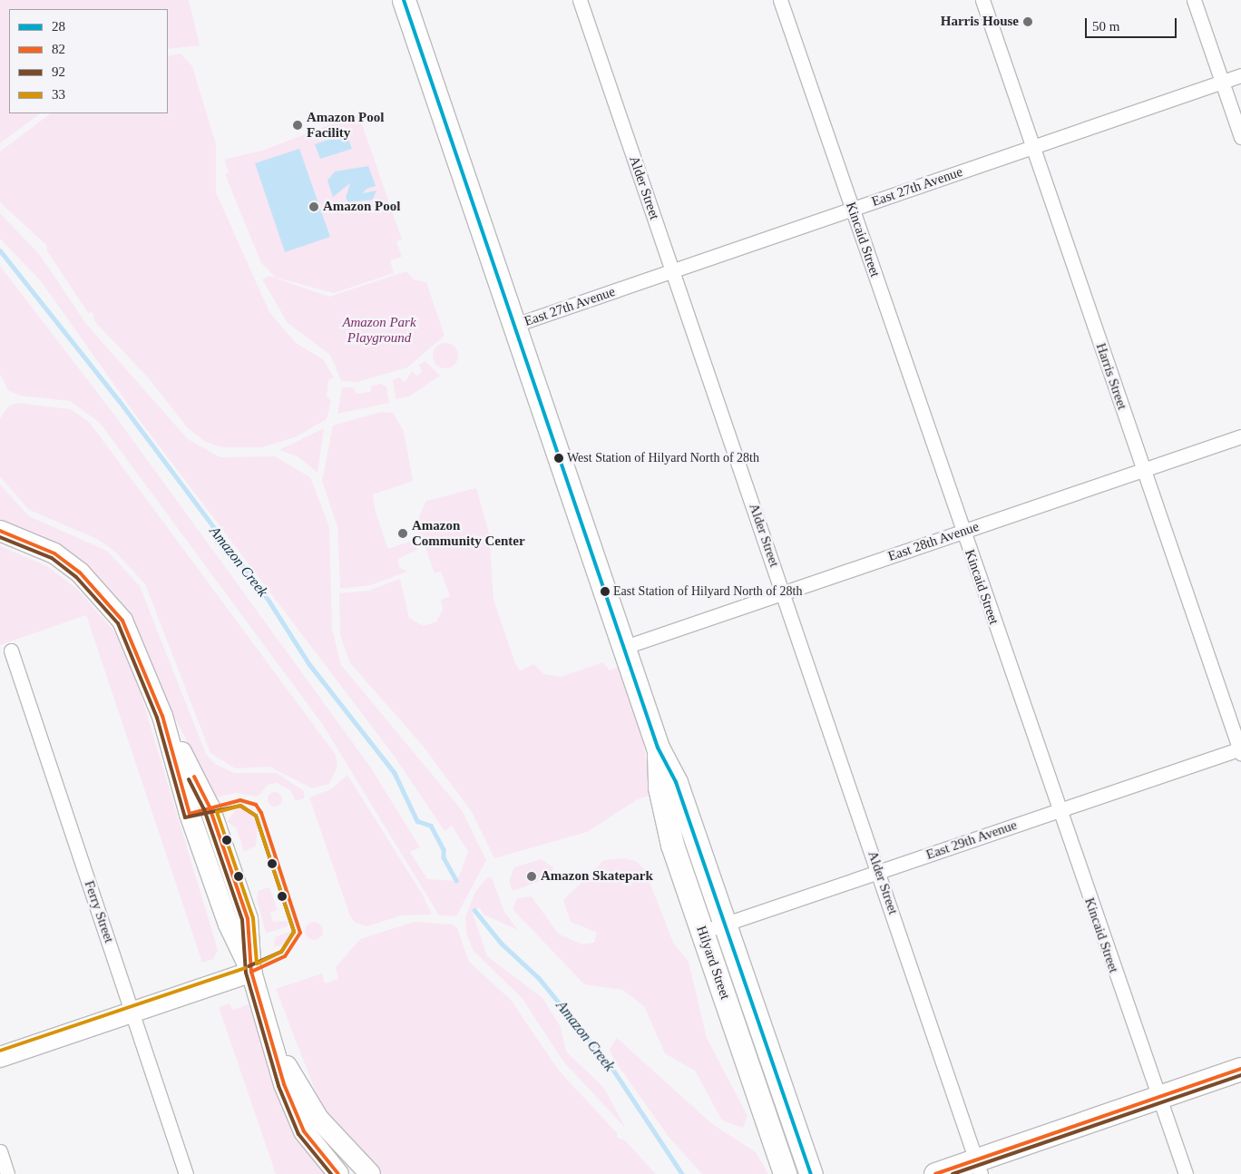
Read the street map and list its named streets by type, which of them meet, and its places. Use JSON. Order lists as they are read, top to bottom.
{
  "streets": {
    "main road": ["Hilyard Street"],
    "street": [
      "East 27th Avenue",
      "Alder Street",
      "Kincaid Street",
      "Harris Street",
      "East 28th Avenue",
      "East 29th Avenue",
      "Ferry Street"
    ]
  },
  "crossings": [
    ["East 27th Avenue", "Alder Street"],
    ["East 27th Avenue", "Kincaid Street"],
    ["East 27th Avenue", "Harris Street"],
    ["East 27th Avenue", "Hilyard Street"],
    ["Alder Street", "East 28th Avenue"],
    ["Alder Street", "East 29th Avenue"],
    ["Kincaid Street", "East 28th Avenue"],
    ["Kincaid Street", "East 29th Avenue"],
    ["Harris Street", "East 28th Avenue"],
    ["Harris Street", "East 29th Avenue"],
    ["East 28th Avenue", "Hilyard Street"],
    ["East 29th Avenue", "Hilyard Street"]
  ],
  "water": ["Amazon Creek"],
  "parks": ["Amazon Park Playground"],
  "places": [
    "Harris House",
    "Amazon Pool Facility",
    "Amazon Pool",
    "West Station of Hilyard North of 28th",
    "Amazon Community Center",
    "East Station of Hilyard North of 28th",
    "Amazon Skatepark"
  ],
  "lines": [
    "transit line 28",
    "transit line 82",
    "transit line 92",
    "transit line 33"
  ],
  "legend": [
    "28",
    "82",
    "92",
    "33"
  ],
  "scale_bar": "50 m"
}
